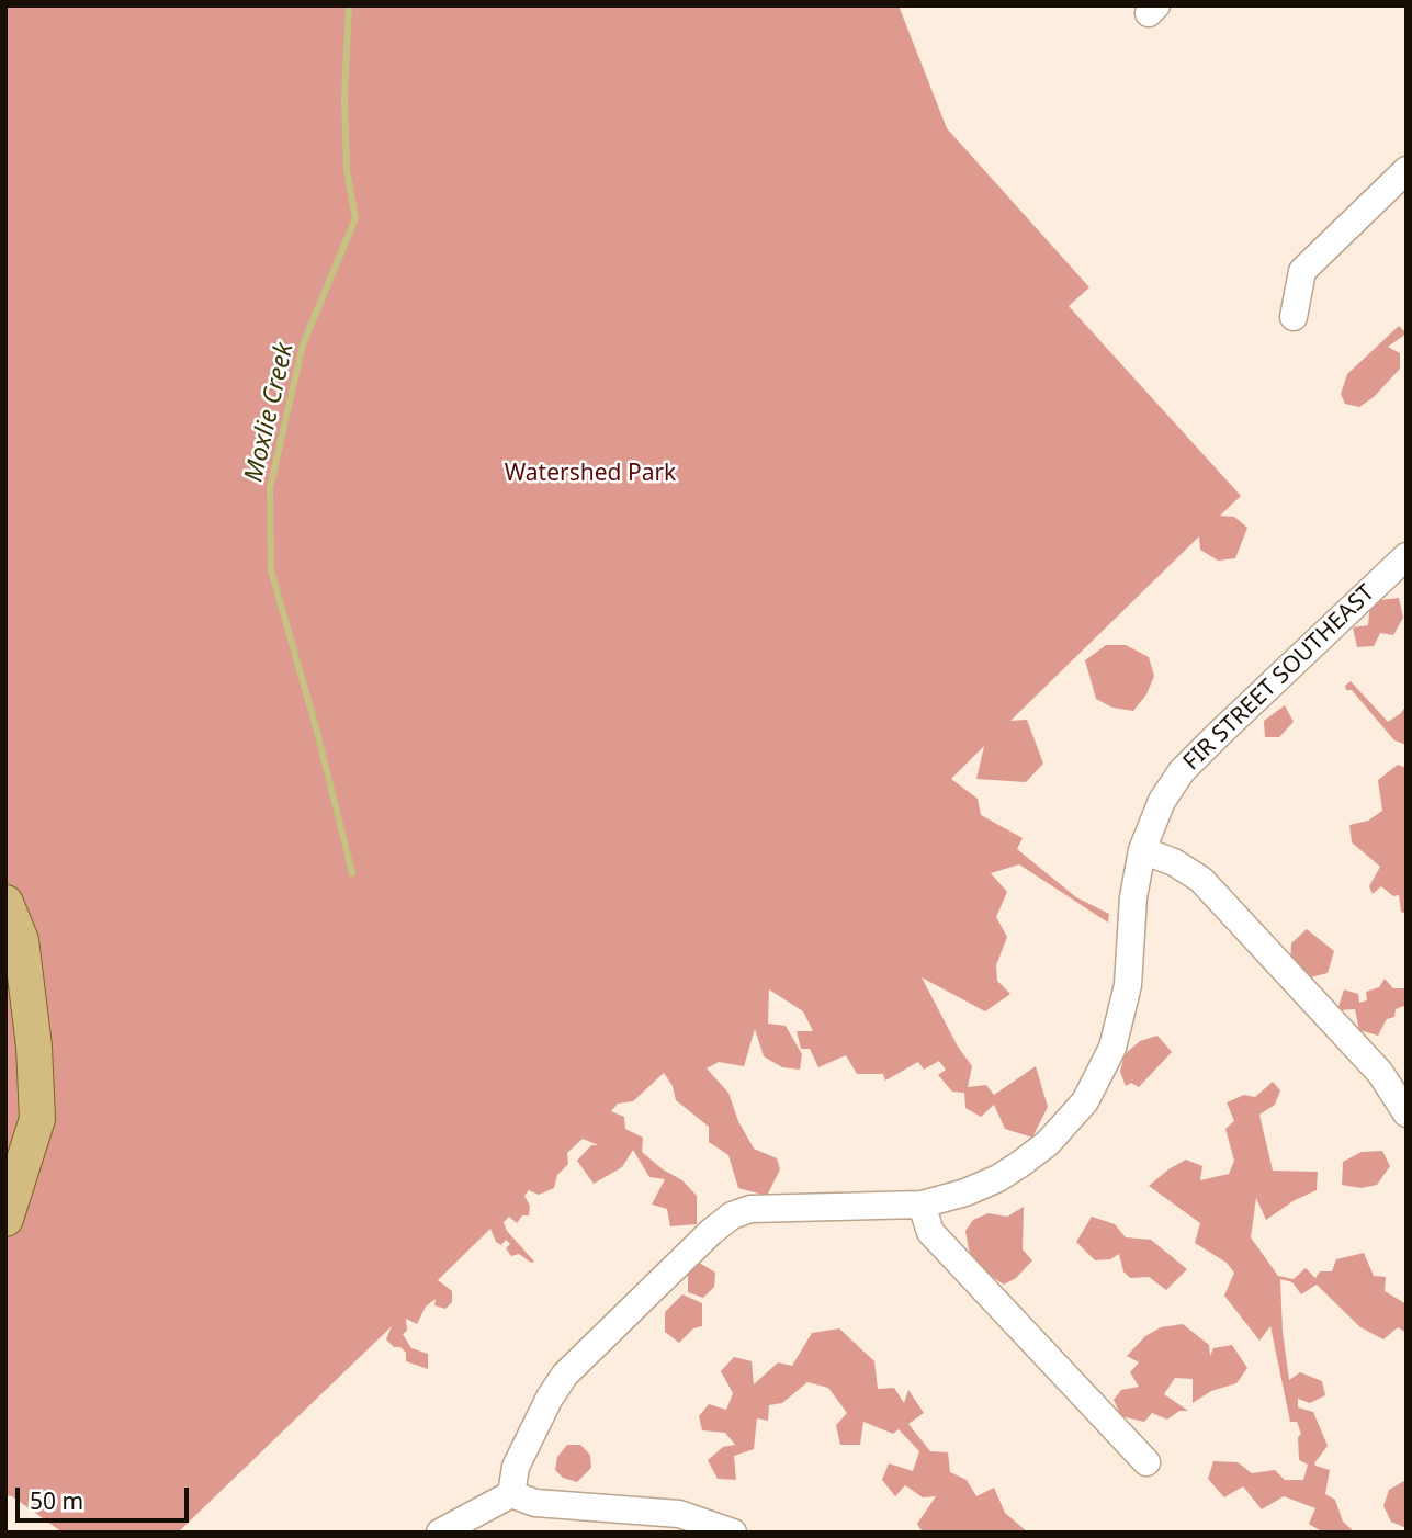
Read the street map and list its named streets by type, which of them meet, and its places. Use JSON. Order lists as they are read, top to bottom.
{
  "streets": {
    "street": ["FIR STREET SOUTHEAST"]
  },
  "water": ["Moxlie Creek"],
  "parks": ["Watershed Park"],
  "scale_bar": "50 m"
}
